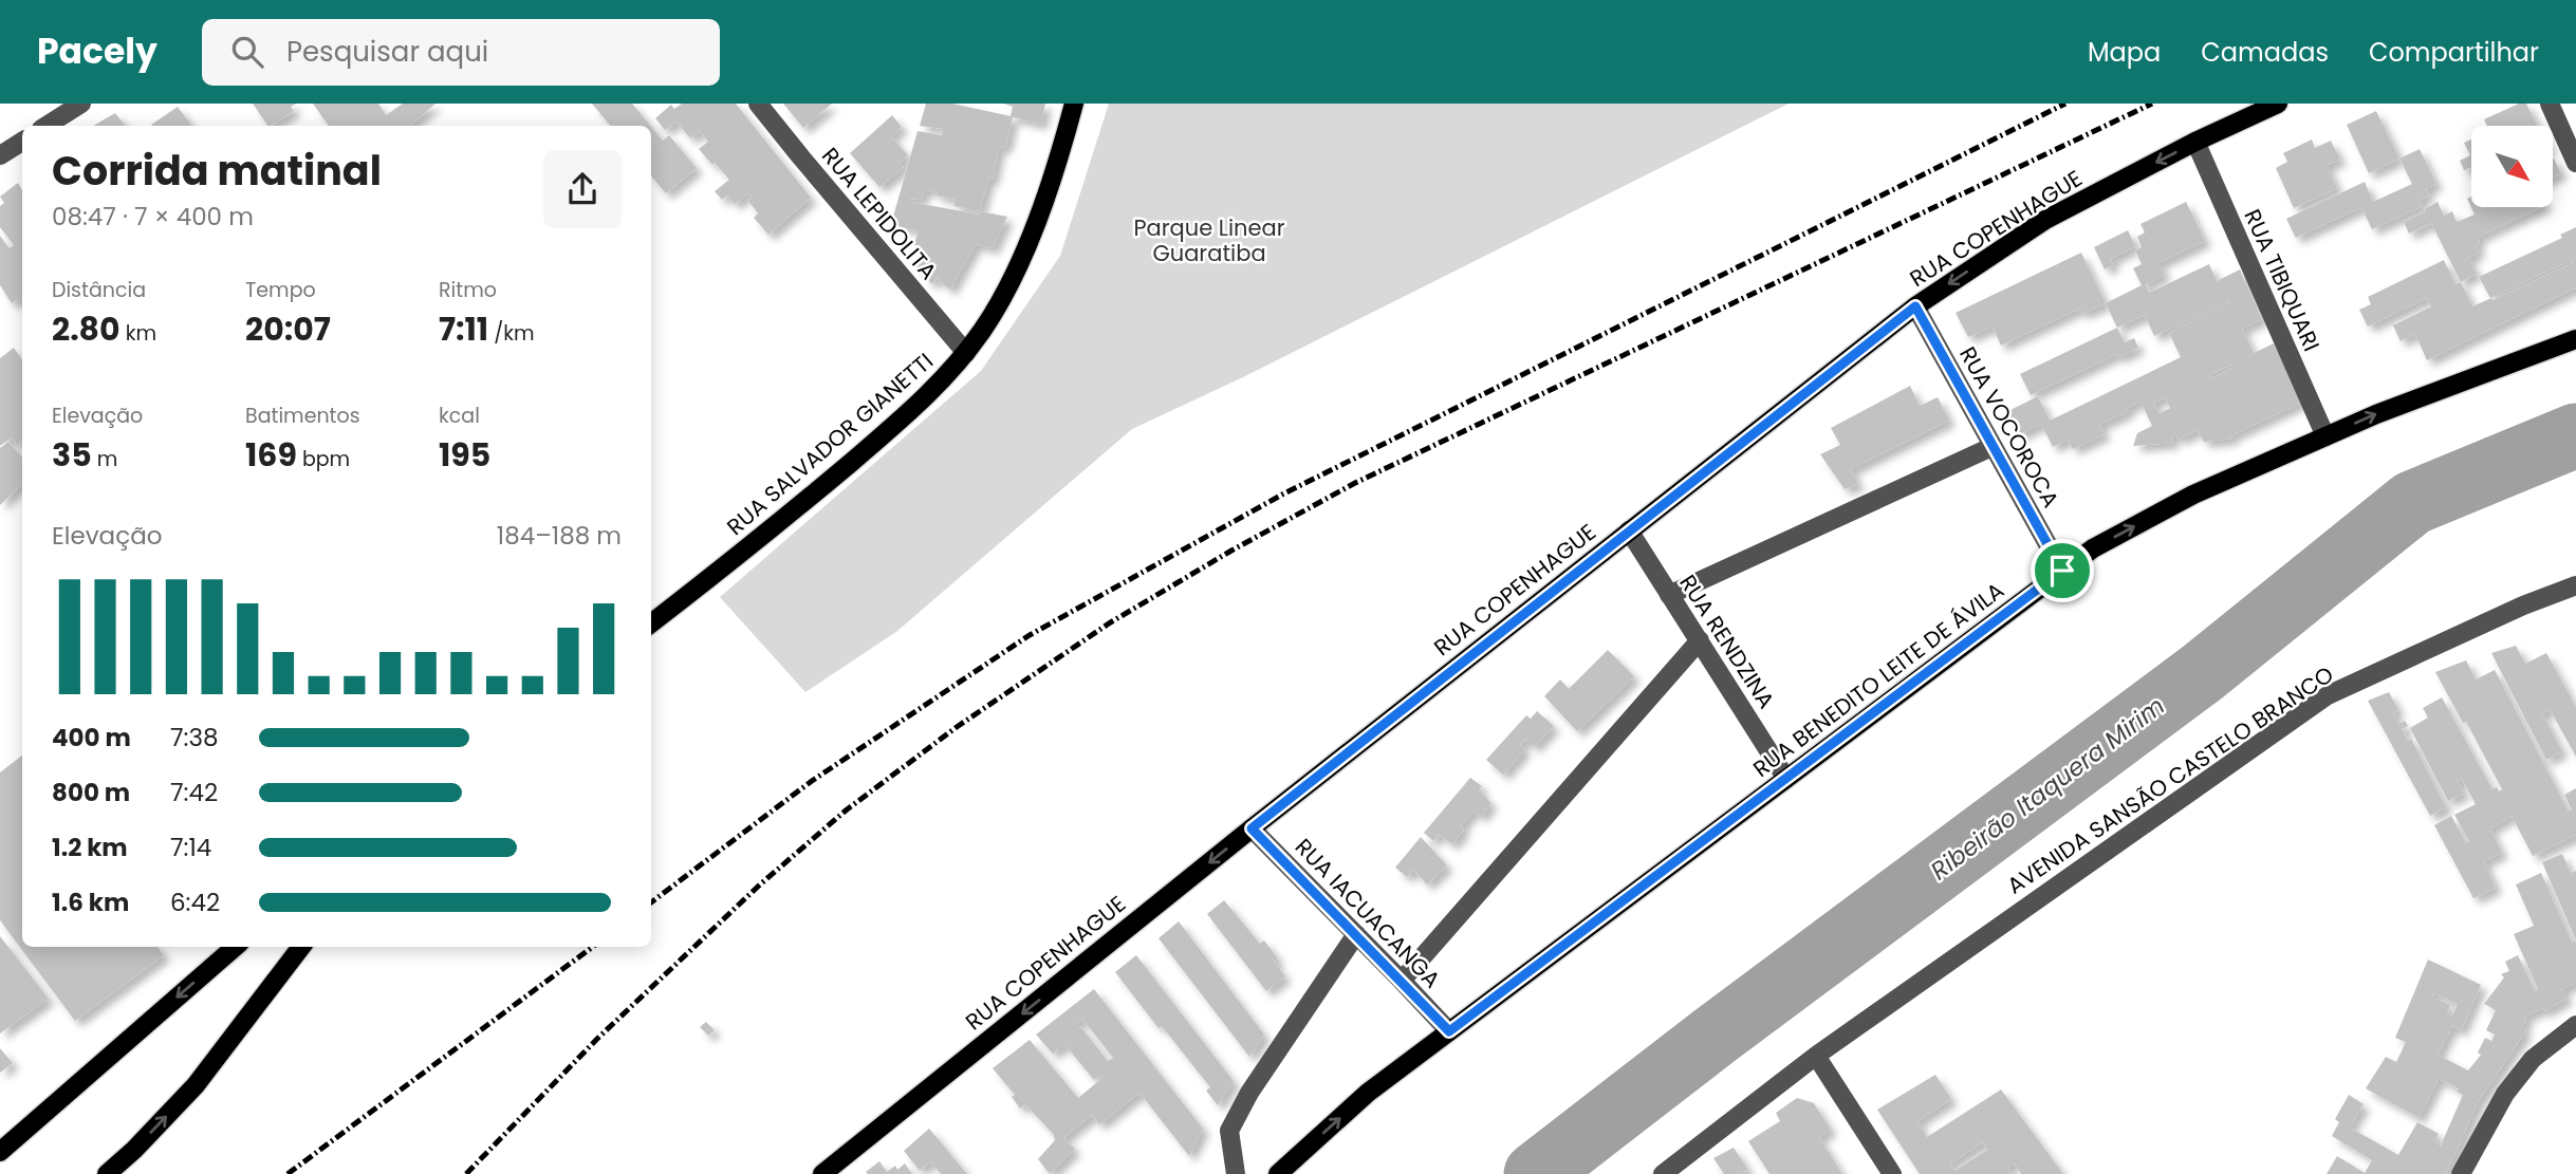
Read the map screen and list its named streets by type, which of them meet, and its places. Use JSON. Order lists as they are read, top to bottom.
{
  "streets": {
    "main road": ["RUA COPENHAGUE", "RUA SALVADOR GIANETTI", "RUA BENEDITO LEITE DE ÁVILA"],
    "street": [
      "RUA LEPIDOLITA",
      "RUA TIBIQUARI",
      "RUA VOCOROCA",
      "RUA RENDZINA",
      "AVENIDA SANSÃO CASTELO BRANCO",
      "RUA IACUACANGA"
    ]
  },
  "crossings": [
    ["RUA LEPIDOLITA", "RUA SALVADOR GIANETTI"],
    ["RUA COPENHAGUE", "RUA TIBIQUARI"],
    ["RUA COPENHAGUE", "RUA VOCOROCA"],
    ["RUA COPENHAGUE", "RUA RENDZINA"],
    ["RUA COPENHAGUE", "RUA IACUACANGA"],
    ["RUA TIBIQUARI", "RUA BENEDITO LEITE DE ÁVILA"],
    ["RUA VOCOROCA", "RUA BENEDITO LEITE DE ÁVILA"],
    ["RUA RENDZINA", "RUA BENEDITO LEITE DE ÁVILA"],
    ["RUA BENEDITO LEITE DE ÁVILA", "RUA IACUACANGA"]
  ],
  "one_way": ["RUA COPENHAGUE", "RUA BENEDITO LEITE DE ÁVILA"],
  "water": ["Ribeirão Itaquera Mirim"],
  "parks": ["Parque Linear Guaratiba"],
  "north": "bottom right",
  "page": {
    "header": "Pacely",
    "search": "Pesquisar aqui",
    "nav": ["Mapa", "Camadas", "Compartilhar"],
    "heading": ["Corrida matinal", "08:47 · 7 × 400 m"],
    "stats": [
      ["Distância", "2.80 km"],
      ["Tempo", "20:07"],
      ["Ritmo", "7:11 /km"],
      ["Elevação", "35 m"],
      ["Batimentos", "169 bpm"],
      ["kcal", "195"]
    ],
    "chart": ["Elevação", "184–188 m"],
    "list": [
      {
        "name": "400 m",
        "note": "7:38"
      },
      {
        "name": "800 m",
        "note": "7:42"
      },
      {
        "name": "1.2 km",
        "note": "7:14"
      },
      {
        "name": "1.6 km",
        "note": "6:42"
      }
    ]
  }
}
